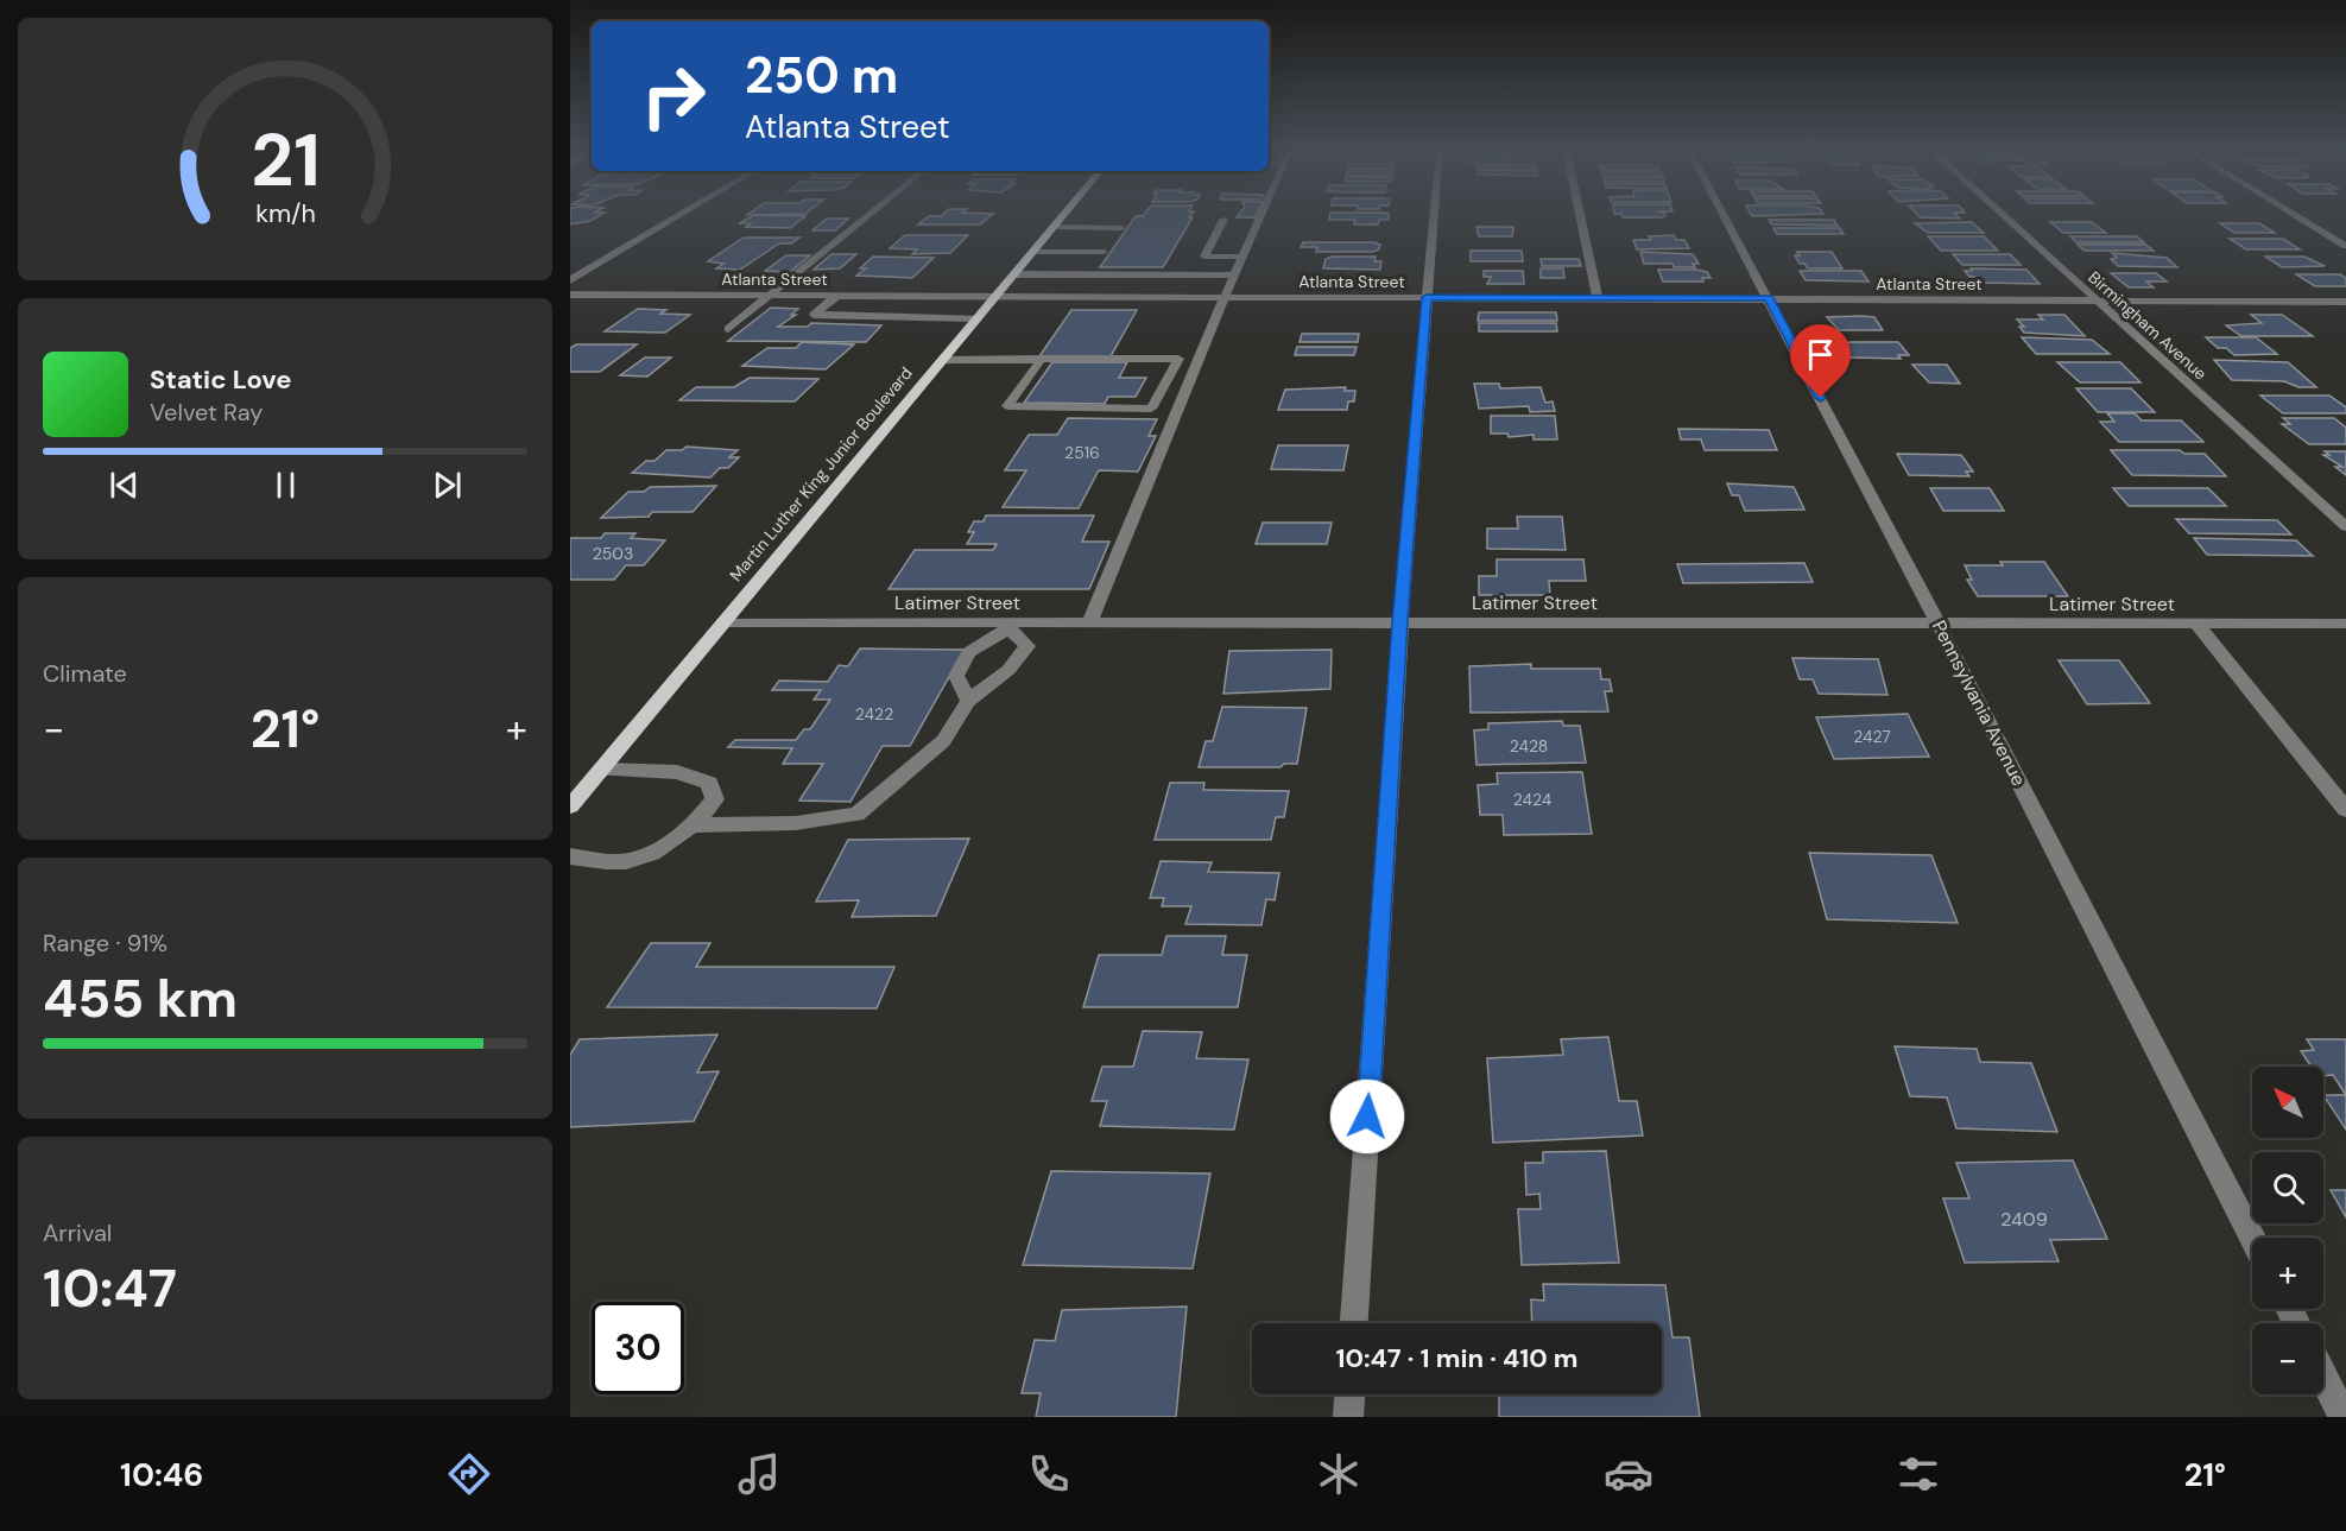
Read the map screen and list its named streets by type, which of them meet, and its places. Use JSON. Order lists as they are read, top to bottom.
{
  "streets": {
    "main road": ["Martin Luther King Junior Boulevard"],
    "street": [
      "Atlanta Street",
      "Birmingham Avenue",
      "Latimer Street",
      "Pennsylvania Avenue"
    ]
  },
  "crossings": [
    ["Atlanta Street", "Birmingham Avenue"],
    ["Atlanta Street", "Martin Luther King Junior Boulevard"],
    ["Atlanta Street", "Pennsylvania Avenue"],
    ["Martin Luther King Junior Boulevard", "Latimer Street"],
    ["Latimer Street", "Pennsylvania Avenue"]
  ],
  "house_numbers": [
    "2516",
    "2503",
    "2422",
    "2427",
    "2428",
    "2424",
    "2409"
  ],
  "north": "top left",
  "page": {
    "turn": ["250 m", "Atlanta Street"],
    "song": ["Static Love", "Velvet Ray"],
    "tile": [
      "Climate",
      ["Range · 91%", "455 km"],
      ["Arrival", "10:47"]
    ],
    "heat": ["−", "21°", "+"],
    "map_buttons": ["+", "−"],
    "limit": "30",
    "trip": "10:47 · 1 min · 410 m",
    "tabs": ["10:46", "21°"],
    "gauge": ["21", "km/h"]
  }
}
